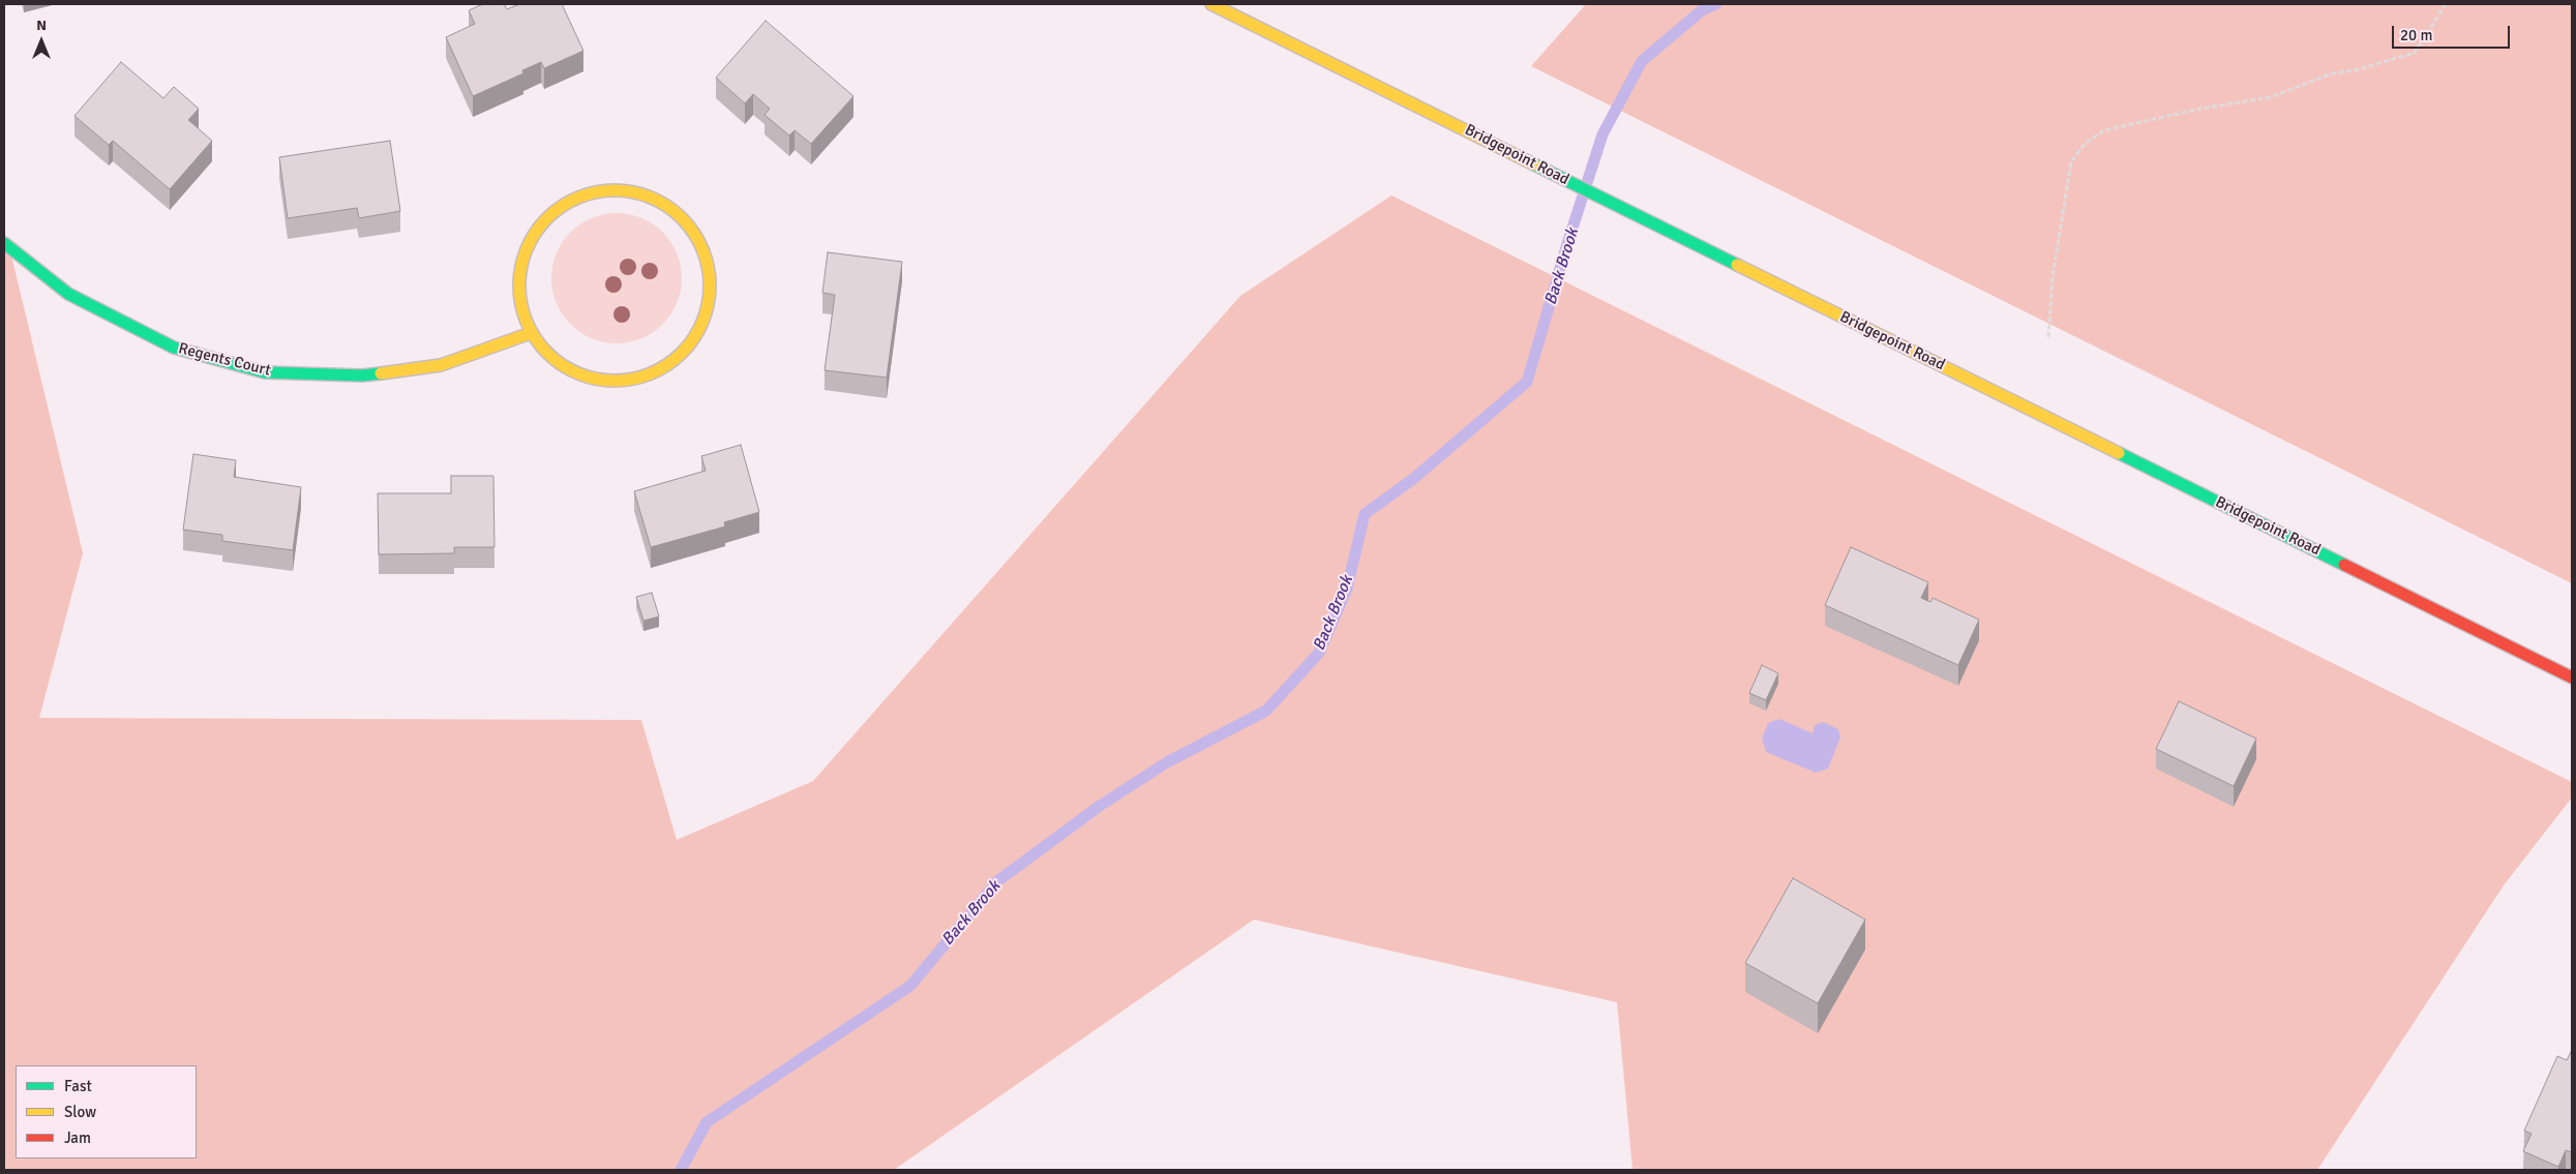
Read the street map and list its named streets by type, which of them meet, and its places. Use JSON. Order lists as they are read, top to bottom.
{
  "streets": {
    "street": ["Bridgepoint Road", "Regents Court"]
  },
  "water": ["Back Brook"],
  "legend": ["Fast", "Slow", "Jam"],
  "scale_bar": "20 m",
  "north": "top"
}
